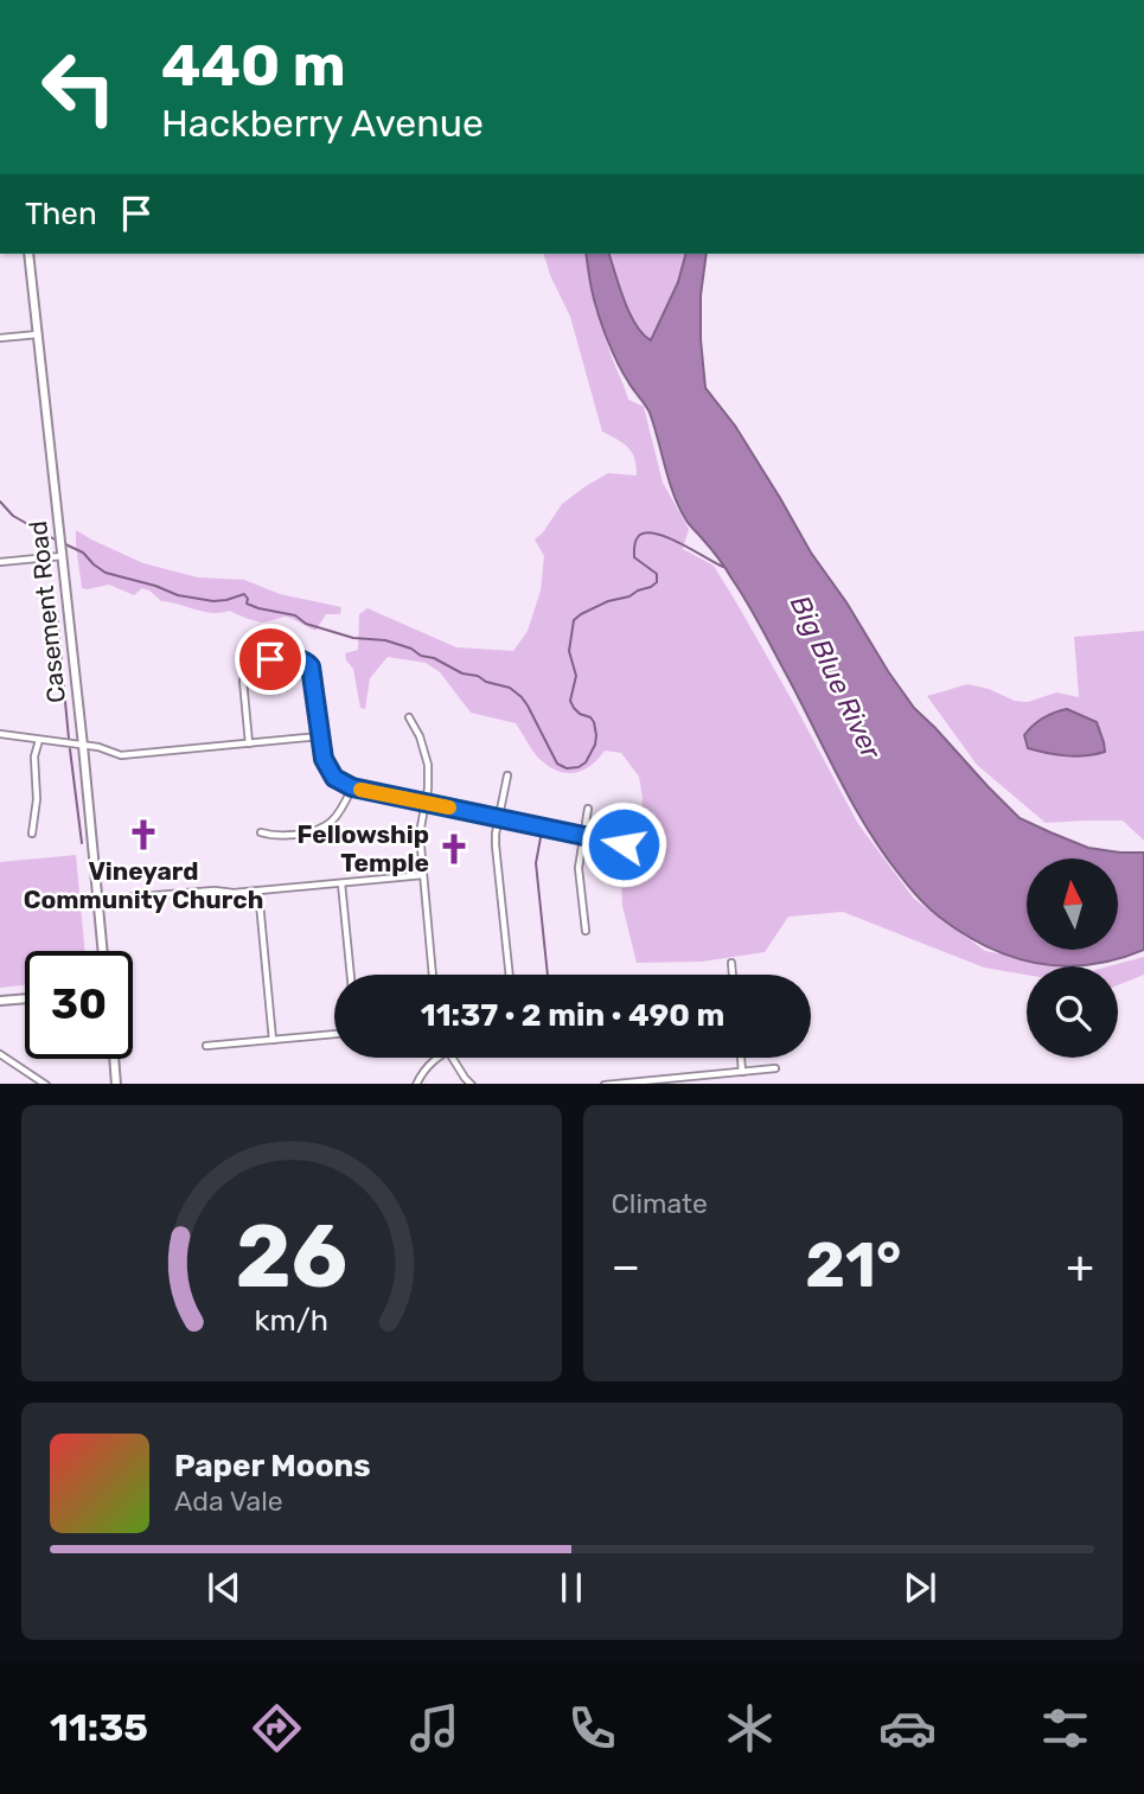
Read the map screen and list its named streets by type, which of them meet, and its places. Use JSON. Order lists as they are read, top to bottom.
{
  "streets": {
    "street": ["Casement Road"]
  },
  "water": ["Big Blue River"],
  "places": {
    "church": ["Vineyard Community Church", "Fellowship Temple"]
  },
  "north": "top",
  "page": {
    "turn": ["440 m", "Hackberry Avenue"],
    "then": "Then",
    "limit": "30",
    "trip": "11:37 · 2 min · 490 m",
    "tile": "Climate",
    "heat": ["−", "21°", "+"],
    "song": ["Paper Moons", "Ada Vale"],
    "tabs": "11:35",
    "gauge": ["26", "km/h"]
  }
}
